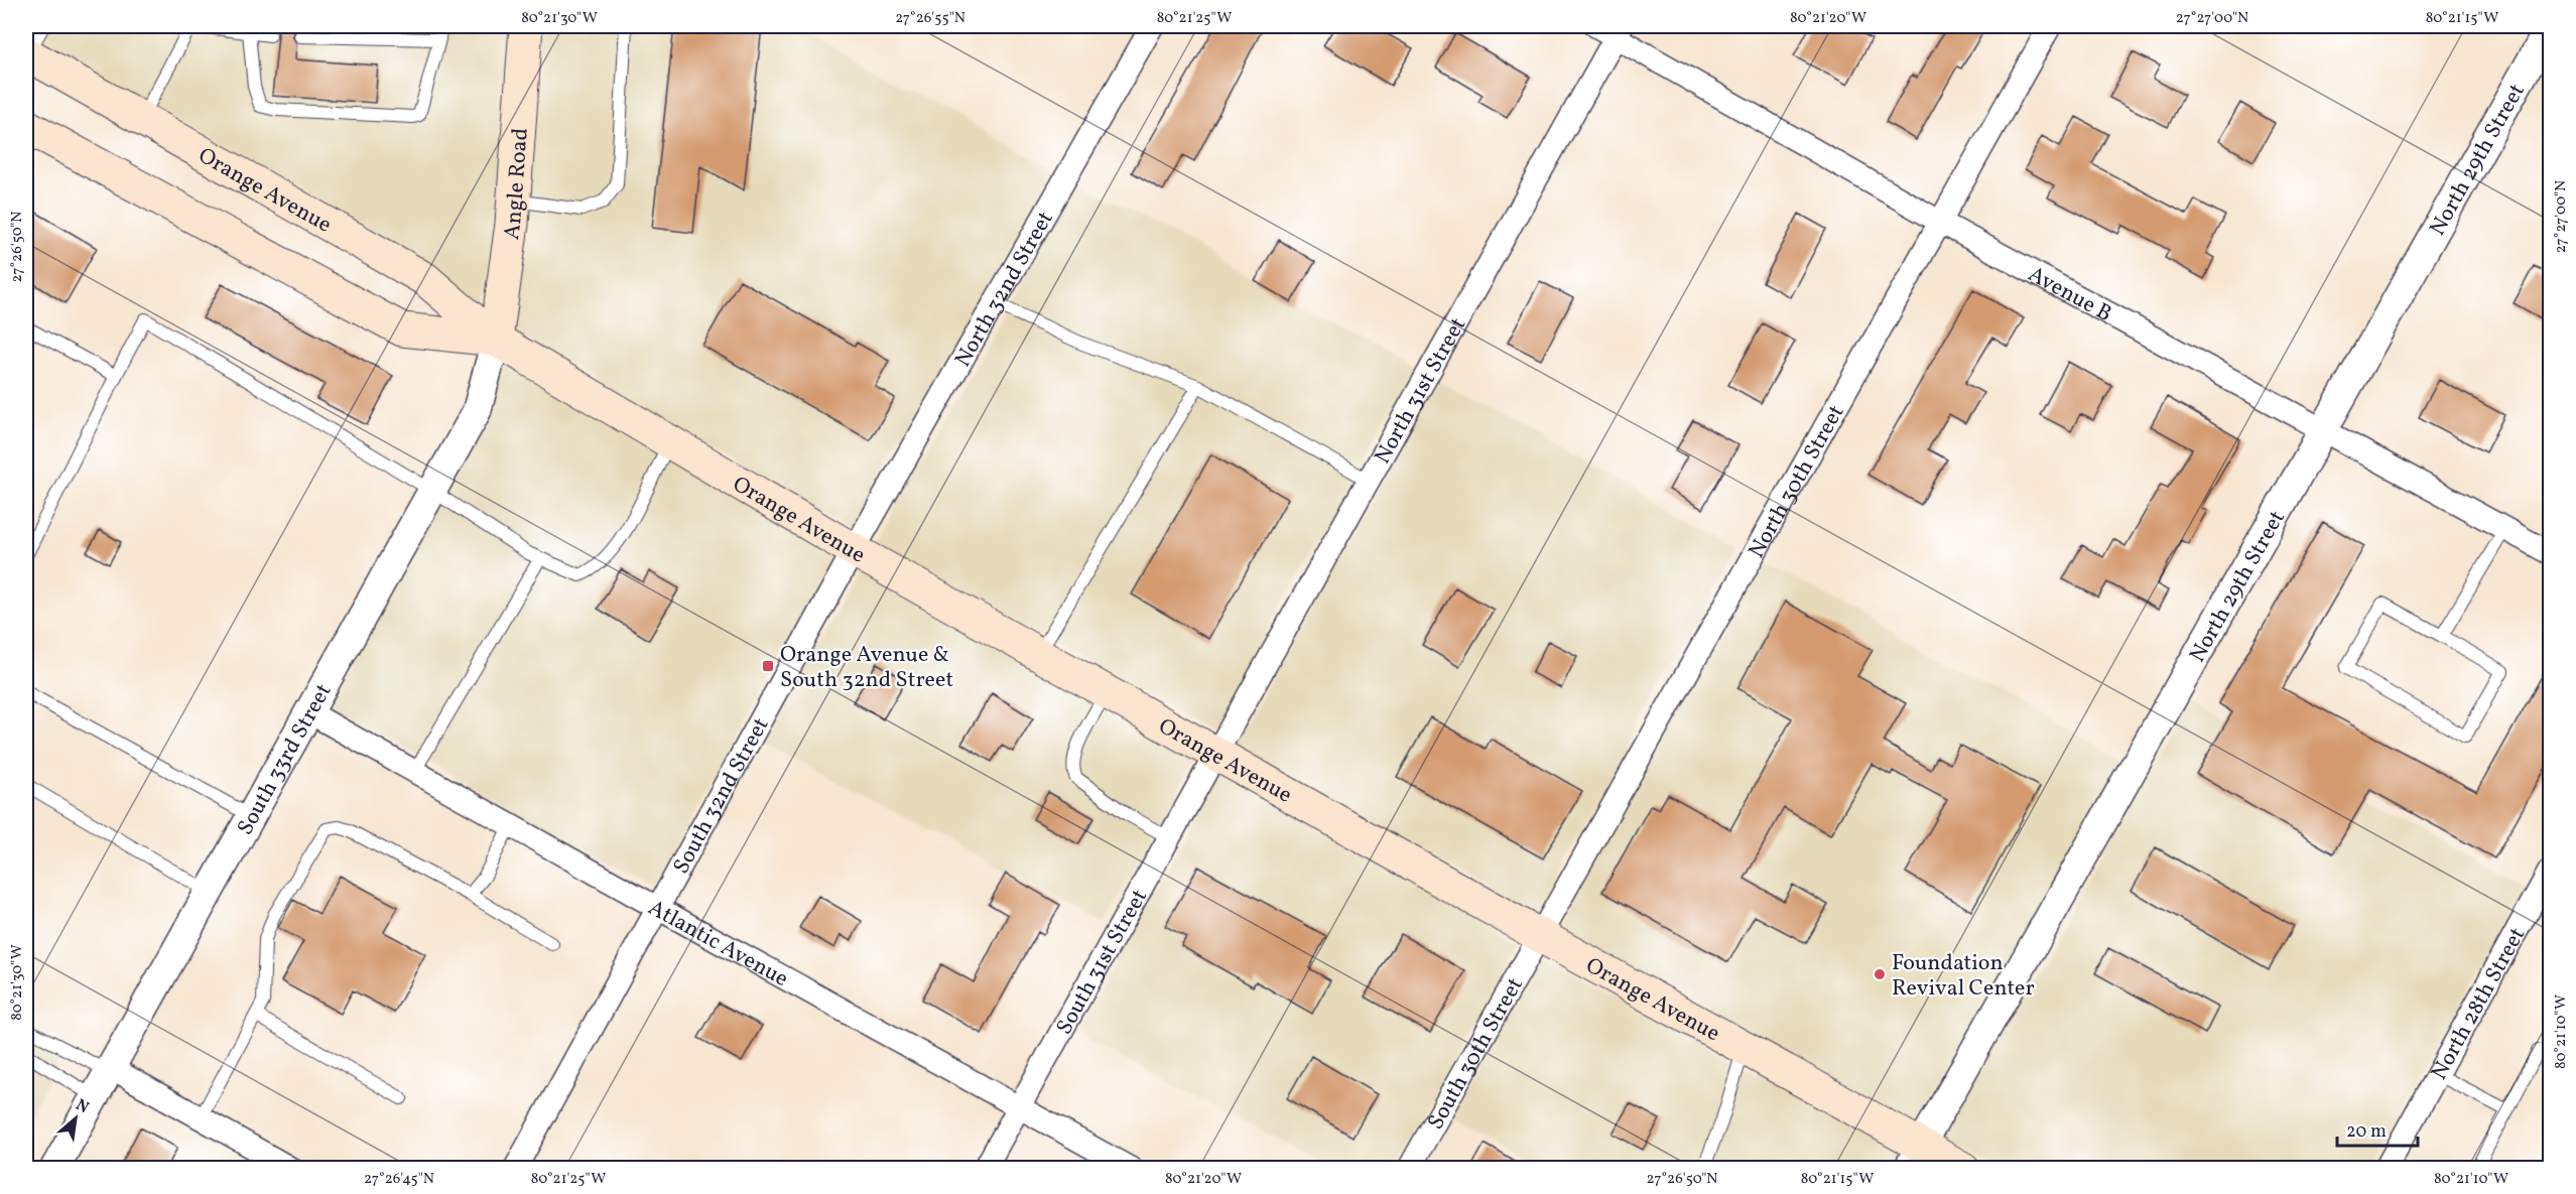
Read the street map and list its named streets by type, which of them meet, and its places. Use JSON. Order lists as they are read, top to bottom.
{
  "streets": {
    "main road": ["Angle Road", "Orange Avenue"],
    "street": [
      "North 29th Street",
      "North 32nd Street",
      "Avenue B",
      "North 31st Street",
      "North 30th Street",
      "South 33rd Street",
      "South 32nd Street",
      "Atlantic Avenue",
      "South 31st Street",
      "North 28th Street",
      "South 30th Street"
    ]
  },
  "crossings": [
    ["North 29th Street", "Orange Avenue"],
    ["North 29th Street", "Avenue B"],
    ["Angle Road", "Orange Avenue"],
    ["Angle Road", "South 33rd Street"],
    ["Orange Avenue", "North 32nd Street"],
    ["Orange Avenue", "North 31st Street"],
    ["Orange Avenue", "North 30th Street"],
    ["Orange Avenue", "South 33rd Street"],
    ["Orange Avenue", "South 32nd Street"],
    ["Orange Avenue", "South 31st Street"],
    ["Orange Avenue", "South 30th Street"],
    ["North 32nd Street", "South 32nd Street"],
    ["Avenue B", "North 31st Street"],
    ["Avenue B", "North 30th Street"],
    ["North 31st Street", "South 31st Street"],
    ["North 30th Street", "South 30th Street"],
    ["South 33rd Street", "Atlantic Avenue"],
    ["South 32nd Street", "Atlantic Avenue"],
    ["Atlantic Avenue", "South 31st Street"]
  ],
  "places": {
    "transit": ["Orange Avenue & South 32nd Street"],
    "other": ["Foundation Revival Center"]
  },
  "scale_bar": "20 m",
  "north": "top right",
  "coordinates": [
    "80°21'30\"W",
    "27°26'55\"N",
    "80°21'25\"W",
    "80°21'20\"W",
    "27°27'00\"N",
    "80°21'15\"W",
    "27°26'50\"N",
    "80°21'10\"W",
    "27°26'45\"N"
  ]
}
